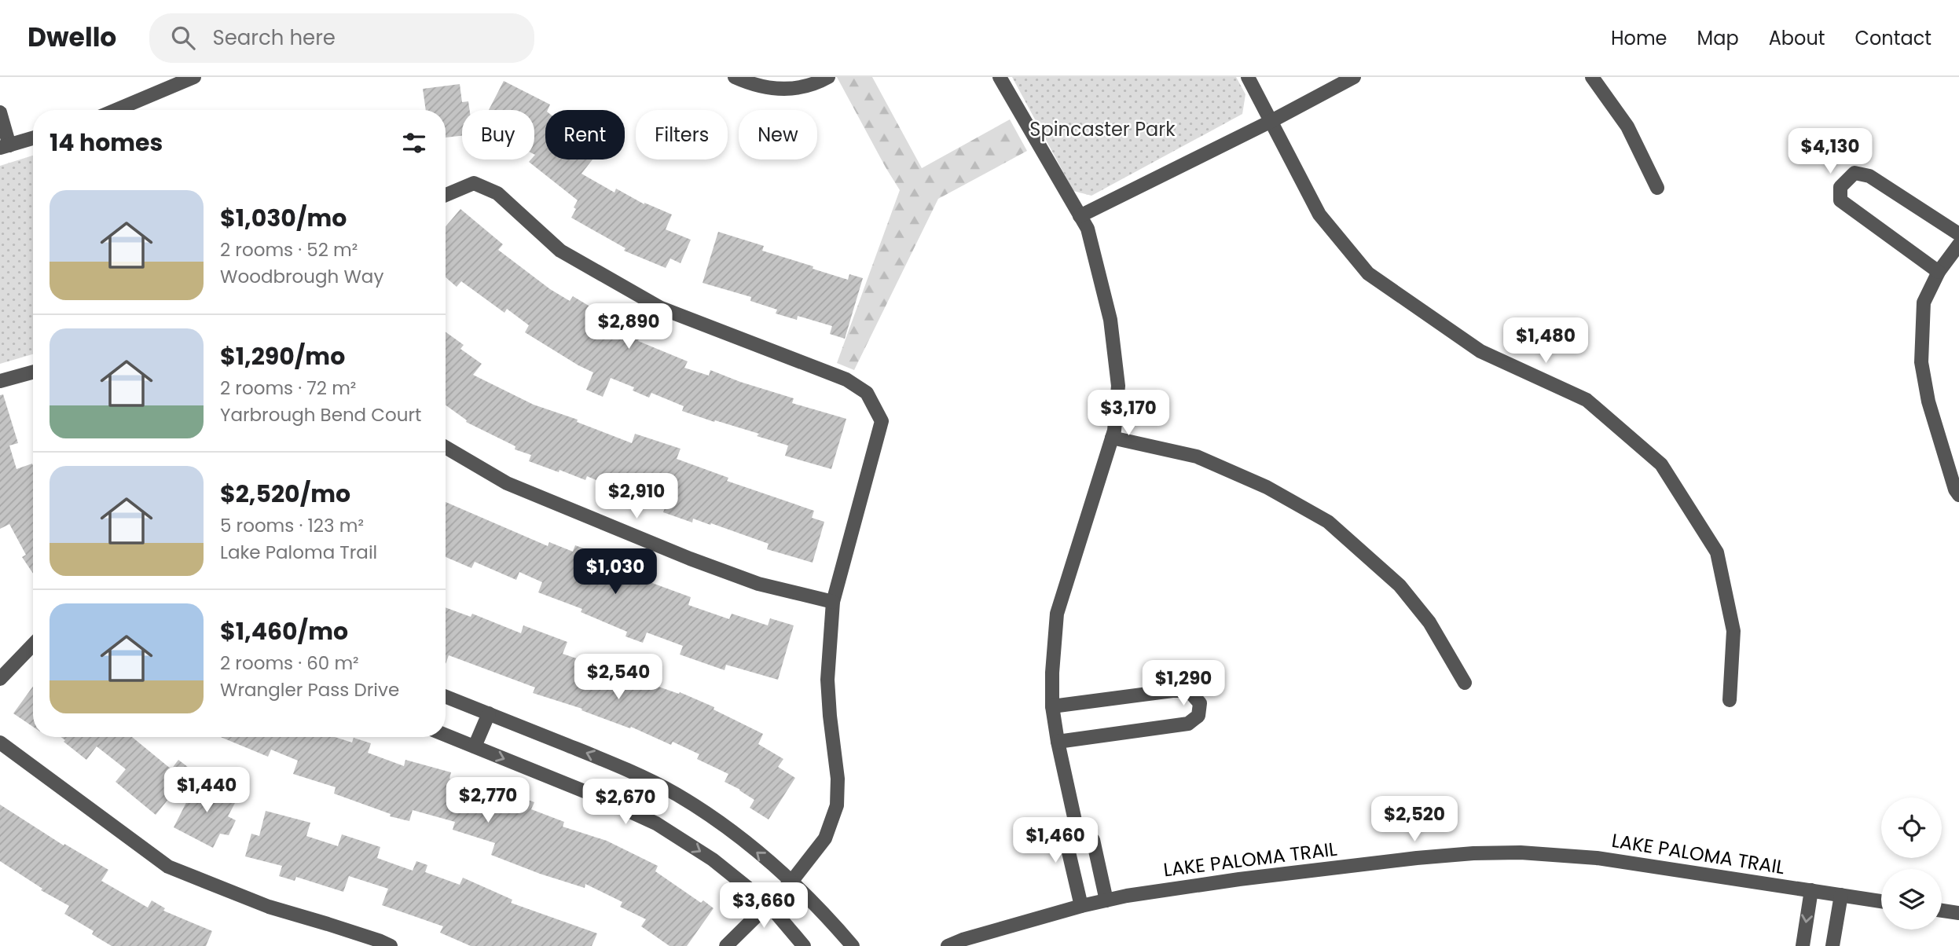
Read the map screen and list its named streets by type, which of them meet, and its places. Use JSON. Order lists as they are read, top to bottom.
{
  "streets": {
    "street": ["LAKE PALOMA TRAIL"]
  },
  "parks": ["Spincaster Park"],
  "page": {
    "header": "Dwello",
    "search": "Search here",
    "nav": [
      "Home",
      "Map",
      "About",
      "Contact"
    ],
    "chip": [
      "Buy",
      "Rent",
      "Filters",
      "New"
    ],
    "heading": "14 homes",
    "price": [
      "$4,130",
      "$2,890",
      "$1,480",
      "$3,170",
      "$2,910",
      "$1,030",
      "$2,540",
      "$1,290",
      "$1,440",
      "$2,770",
      "$2,670",
      "$2,520",
      "$1,460",
      "$3,660"
    ],
    "list": [
      {
        "name": "$1,030/mo",
        "note": "2 rooms · 52 m² · Woodbrough Way"
      },
      {
        "name": "$1,290/mo",
        "note": "2 rooms · 72 m² · Yarbrough Bend Court"
      },
      {
        "name": "$2,520/mo",
        "note": "5 rooms · 123 m² · Lake Paloma Trail"
      },
      {
        "name": "$1,460/mo",
        "note": "2 rooms · 60 m² · Wrangler Pass Drive"
      }
    ]
  }
}
